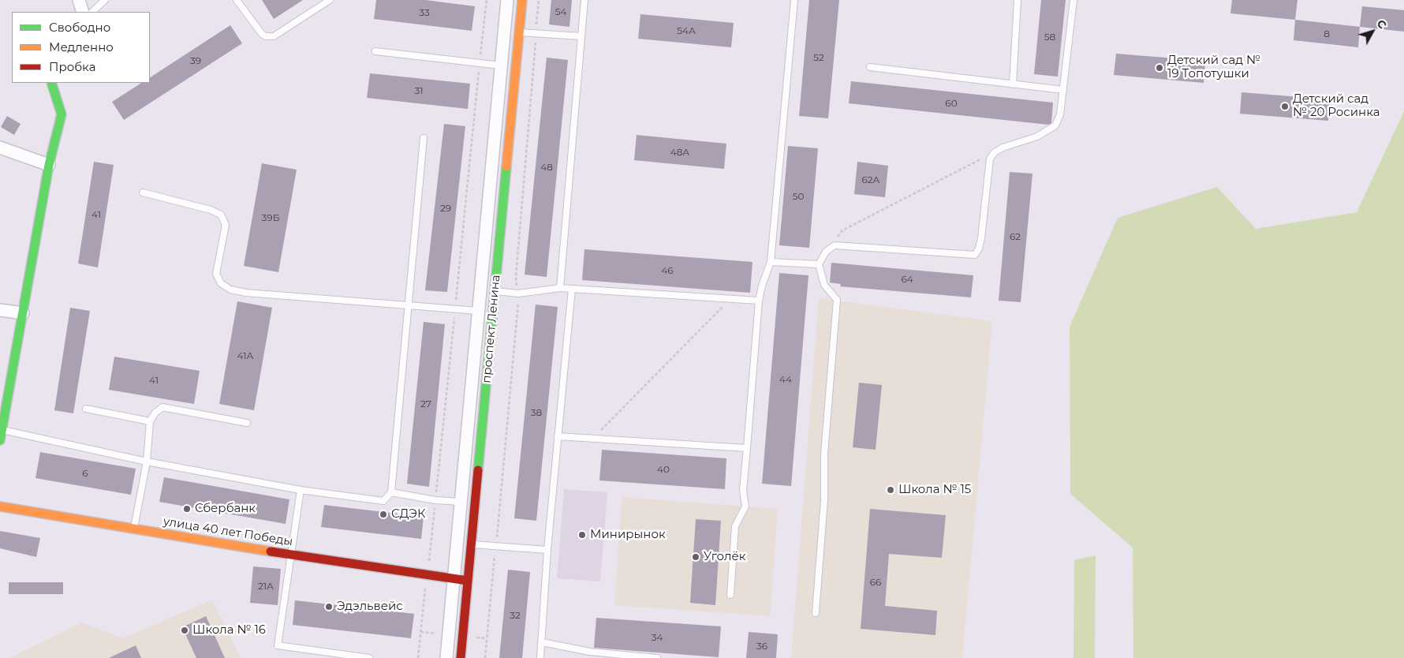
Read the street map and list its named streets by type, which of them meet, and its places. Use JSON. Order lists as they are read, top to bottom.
{
  "streets": {
    "street": ["проспект Ленина", "улица 40 лет Победы"]
  },
  "crossings": [
    ["проспект Ленина", "улица 40 лет Победы"]
  ],
  "places": [
    "Детский сад № 19 Топотушки",
    "Детский сад № 20 Росинка",
    "Школа № 15",
    "Сбербанк",
    "СДЭК",
    "Минирынок",
    "Уголёк",
    "Эдэльвейс",
    "Школа № 16"
  ],
  "house_numbers": [
    "54",
    "33",
    "54А",
    "8",
    "58",
    "52",
    "39",
    "31",
    "60",
    "48А",
    "48",
    "62А",
    "50",
    "29",
    "41",
    "39Б",
    "62",
    "46",
    "64",
    "41А",
    "44",
    "41",
    "27",
    "38",
    "40",
    "6",
    "66",
    "21А",
    "32",
    "34",
    "36"
  ],
  "legend": ["Свободно", "Медленно", "Пробка"],
  "north": "top right"
}
